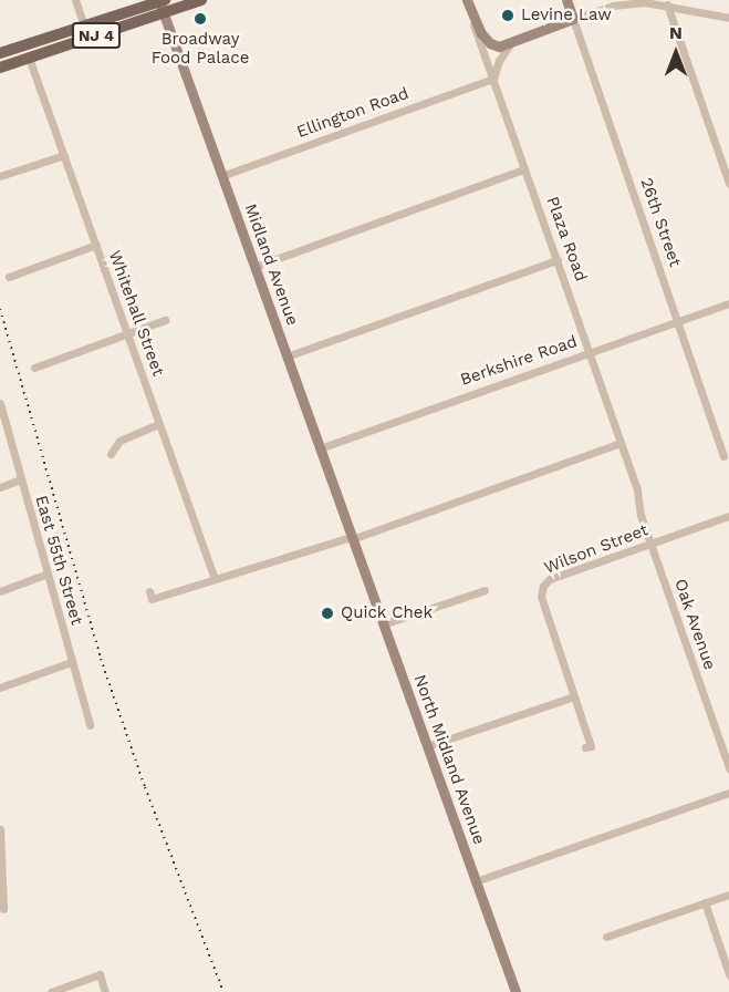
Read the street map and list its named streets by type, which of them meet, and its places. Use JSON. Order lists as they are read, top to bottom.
{
  "streets": {
    "main road": ["NJ 4"],
    "street": [
      "Ellington Road",
      "26th Street",
      "Plaza Road",
      "Midland Avenue",
      "Whitehall Street",
      "Berkshire Road",
      "Wilson Street",
      "East 55th Street",
      "Oak Avenue",
      "North Midland Avenue"
    ]
  },
  "crossings": [
    ["NJ 4", "Midland Avenue"],
    ["NJ 4", "Whitehall Street"],
    ["Ellington Road", "Plaza Road"],
    ["Ellington Road", "Midland Avenue"],
    ["26th Street", "Berkshire Road"],
    ["Plaza Road", "Berkshire Road"],
    ["Plaza Road", "Oak Avenue"],
    ["Midland Avenue", "Berkshire Road"],
    ["Midland Avenue", "North Midland Avenue"],
    ["Wilson Street", "Oak Avenue"]
  ],
  "places": ["Levine Law", "Broadway Food Palace", "Quick Chek"],
  "north": "top"
}
